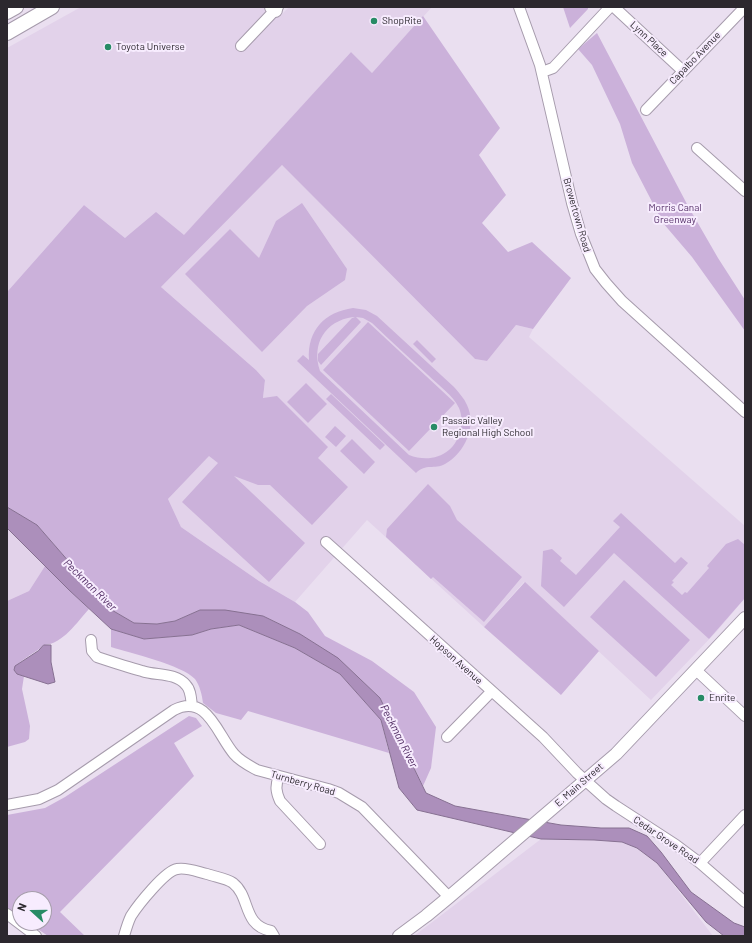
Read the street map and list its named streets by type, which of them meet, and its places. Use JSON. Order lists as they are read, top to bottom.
{
  "streets": {
    "main road": ["E. Main Street"],
    "street": [
      "Lynn Place",
      "Capalbo Avenue",
      "Browertown Road",
      "Hopson Avenue",
      "Turnberry Road",
      "Cedar Grove Road"
    ]
  },
  "crossings": [
    ["Lynn Place", "Capalbo Avenue"],
    ["Hopson Avenue", "E. Main Street"],
    ["Hopson Avenue", "Cedar Grove Road"],
    ["Turnberry Road", "E. Main Street"],
    ["E. Main Street", "Cedar Grove Road"]
  ],
  "water": ["Peckman River"],
  "parks": ["Morris Canal Greenway"],
  "places": [
    "ShopRite",
    "Toyota Universe",
    "Passaic Valley Regional High School",
    "Enrite"
  ],
  "north": "left"
}
